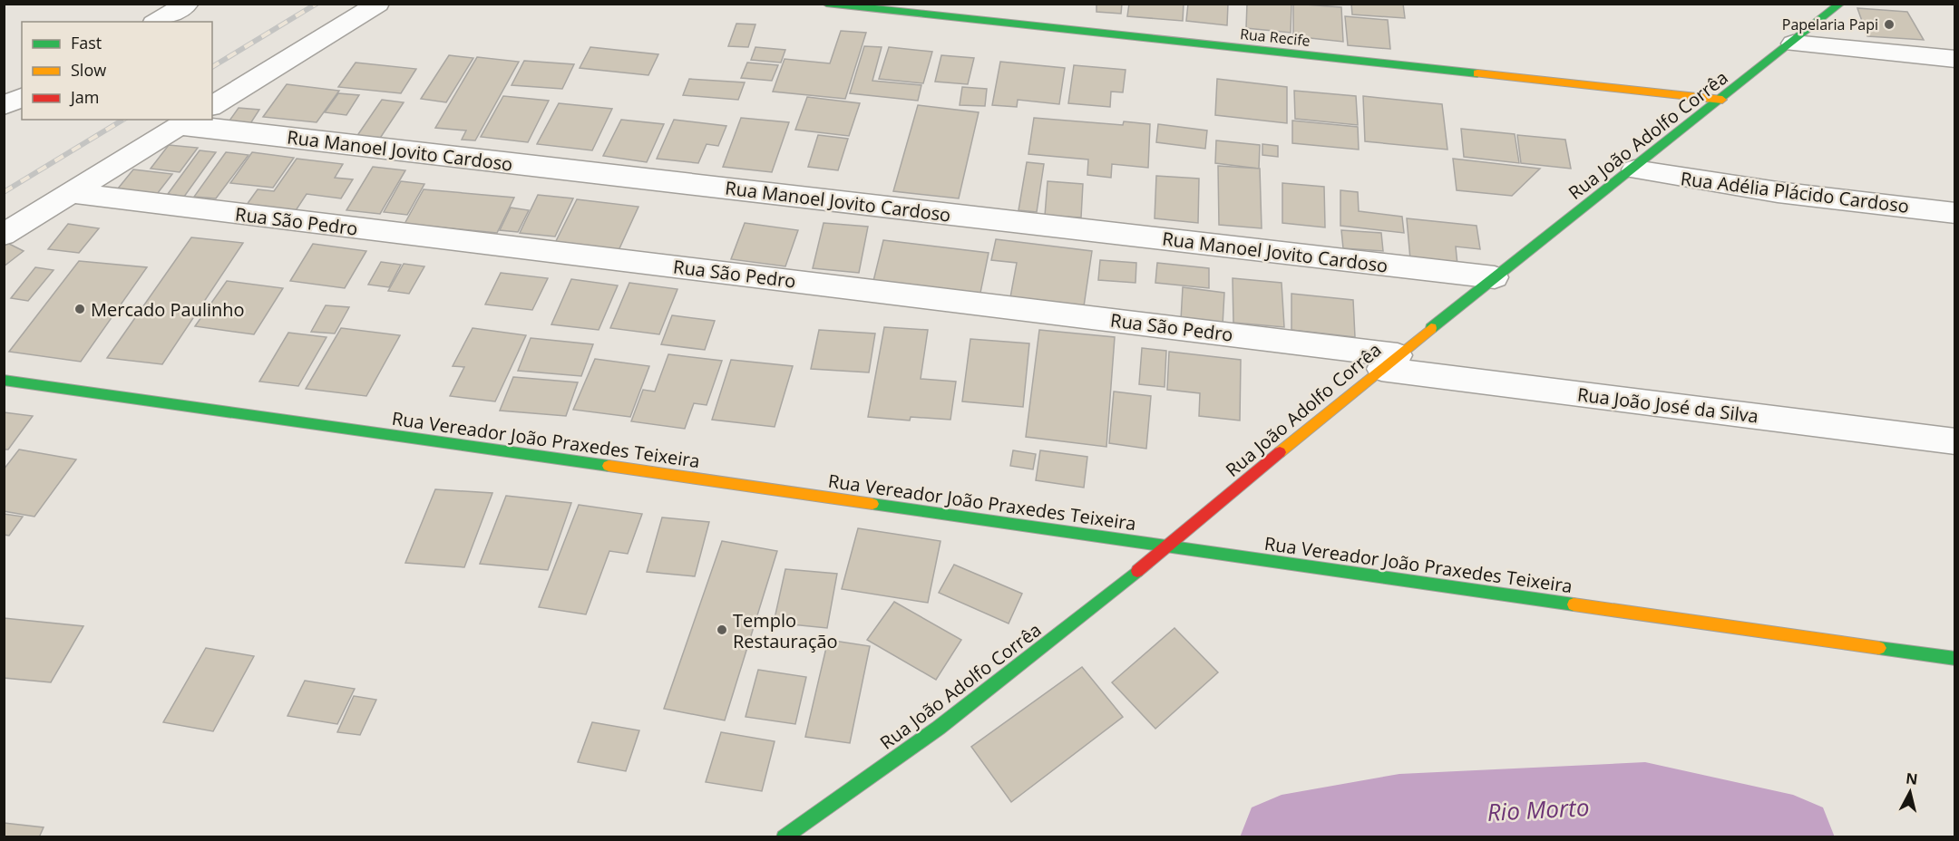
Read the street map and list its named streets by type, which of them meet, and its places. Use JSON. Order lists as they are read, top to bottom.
{
  "streets": {
    "street": [
      "Rua Recife",
      "Rua João Adolfo Corrêa",
      "Rua Manoel Jovito Cardoso",
      "Rua Adélia Plácido Cardoso",
      "Rua São Pedro",
      "Rua João José da Silva",
      "Rua Vereador João Praxedes Teixeira"
    ]
  },
  "crossings": [
    ["Rua Recife", "Rua João Adolfo Corrêa"],
    ["Rua João Adolfo Corrêa", "Rua Manoel Jovito Cardoso"],
    ["Rua João Adolfo Corrêa", "Rua Adélia Plácido Cardoso"],
    ["Rua João Adolfo Corrêa", "Rua São Pedro"],
    ["Rua João Adolfo Corrêa", "Rua João José da Silva"],
    ["Rua João Adolfo Corrêa", "Rua Vereador João Praxedes Teixeira"],
    ["Rua São Pedro", "Rua João José da Silva"]
  ],
  "water": ["Rio Morto"],
  "places": ["Papelaria Papi", "Mercado Paulinho", "Templo Restauração"],
  "legend": ["Fast", "Slow", "Jam"],
  "north": "top"
}
